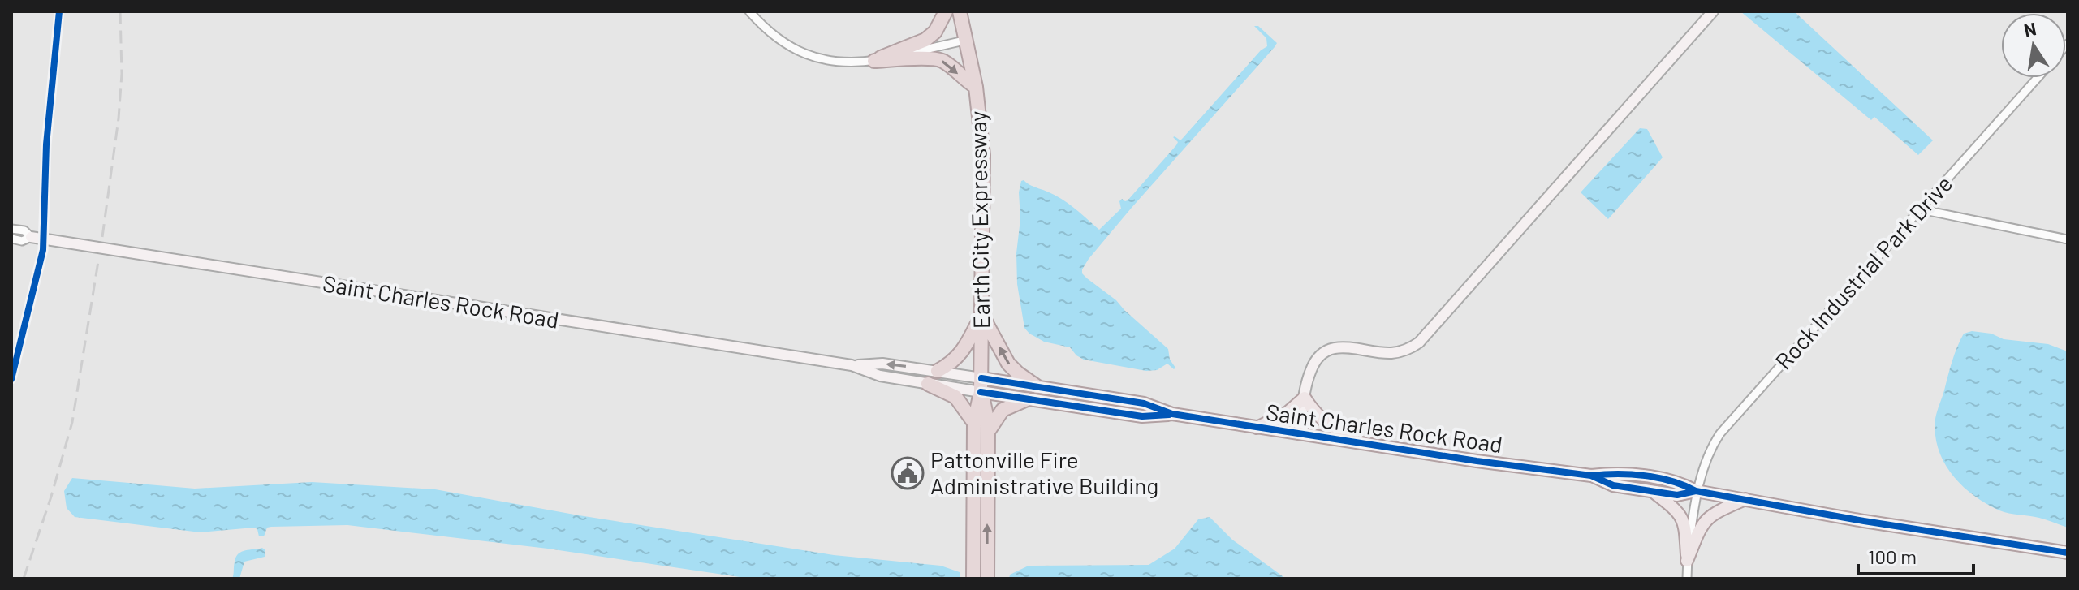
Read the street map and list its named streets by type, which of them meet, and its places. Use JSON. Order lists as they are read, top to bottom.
{
  "streets": {
    "highway": ["Earth City Expressway"],
    "main road": ["Saint Charles Rock Road"],
    "street": ["Rock Industrial Park Drive"]
  },
  "crossings": [
    ["Earth City Expressway", "Saint Charles Rock Road"],
    ["Rock Industrial Park Drive", "Saint Charles Rock Road"]
  ],
  "places": {
    "public building": ["Pattonville Fire Administrative Building"]
  },
  "scale_bar": "100 m",
  "north": "top"
}
